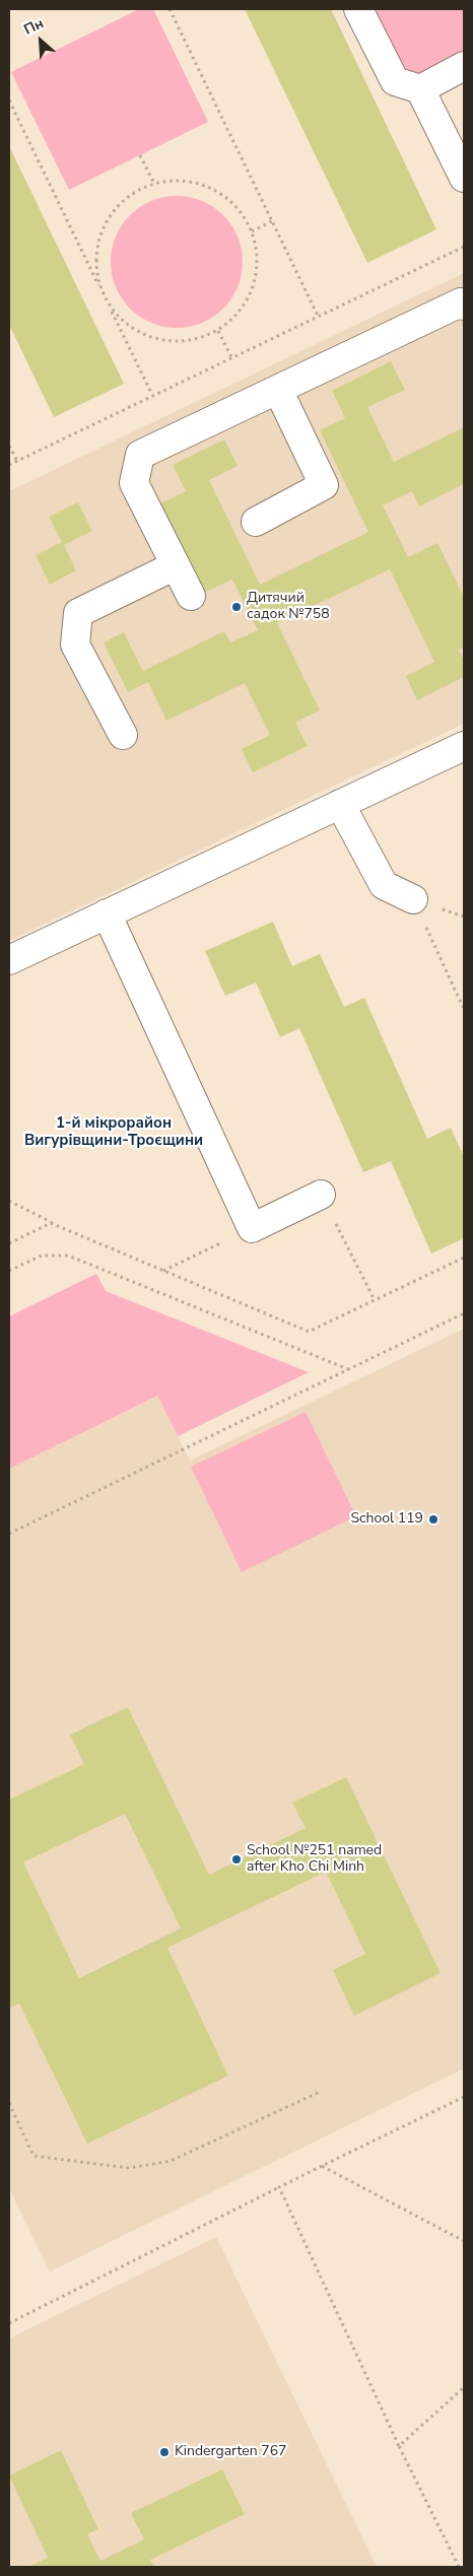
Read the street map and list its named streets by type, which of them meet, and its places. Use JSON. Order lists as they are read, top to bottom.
{
  "districts": ["1-й мікрорайон Вигурівщини-Троєщини"],
  "places": [
    "Дитячий садок №758",
    "School 119",
    "School №251 named after Kho Chi Minh",
    "Kindergarten 767"
  ],
  "north": "top left"
}
